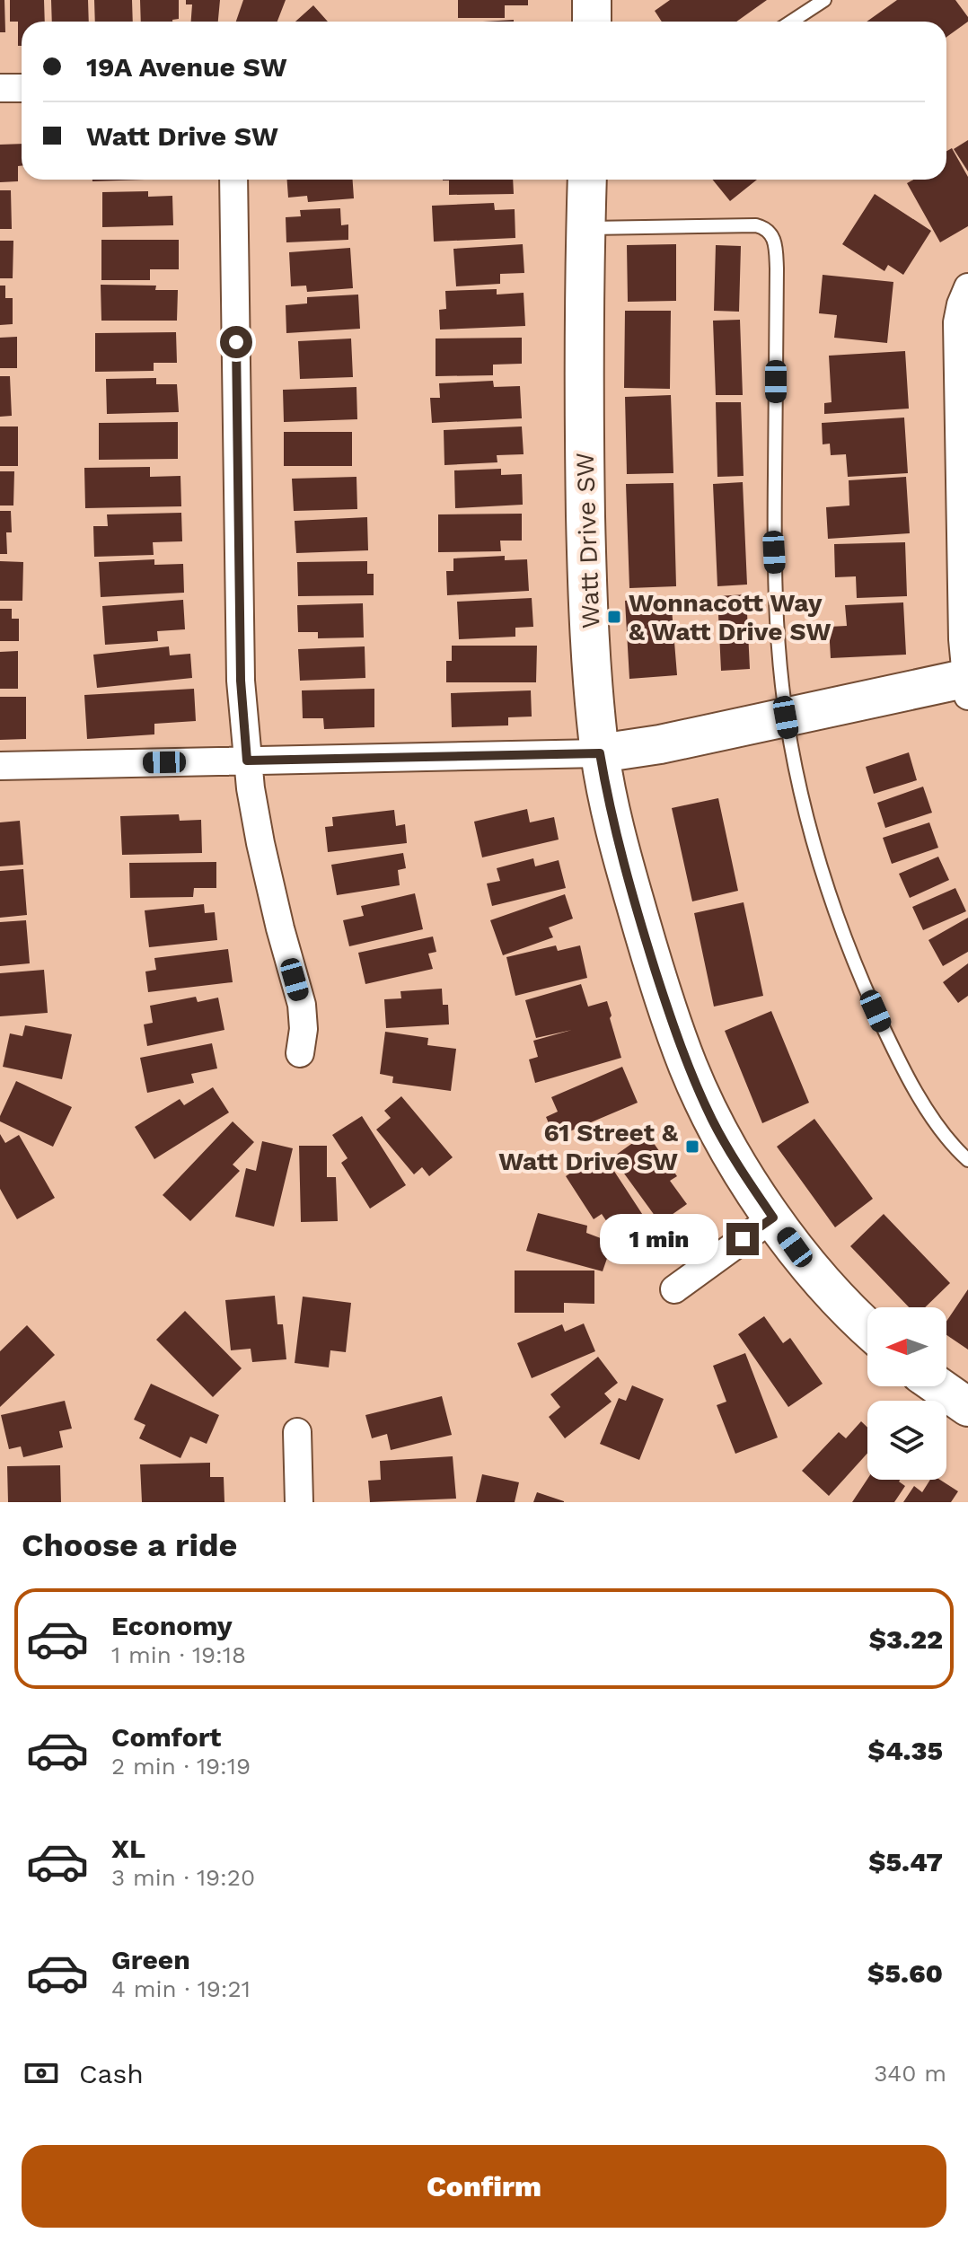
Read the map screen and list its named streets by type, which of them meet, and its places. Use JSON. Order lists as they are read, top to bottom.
{
  "streets": {
    "street": ["Watt Drive SW"]
  },
  "places": {
    "transit": ["Wonnacott Way & Watt Drive SW", "61 Street & Watt Drive SW"]
  },
  "north": "left",
  "page": {
    "banner": ["19A Avenue SW", "Watt Drive SW"],
    "bubble": "1 min",
    "heading": "Choose a ride",
    "list": [
      {
        "name": "Economy",
        "note": "1 min · 19:18",
        "value": "$3.22"
      },
      {
        "name": "Comfort",
        "note": "2 min · 19:19",
        "value": "$4.35"
      },
      {
        "name": "XL",
        "note": "3 min · 19:20",
        "value": "$5.47"
      },
      {
        "name": "Green",
        "note": "4 min · 19:21",
        "value": "$5.60"
      }
    ],
    "pay": ["Cash", "340 m"],
    "buttons": "Confirm"
  }
}
